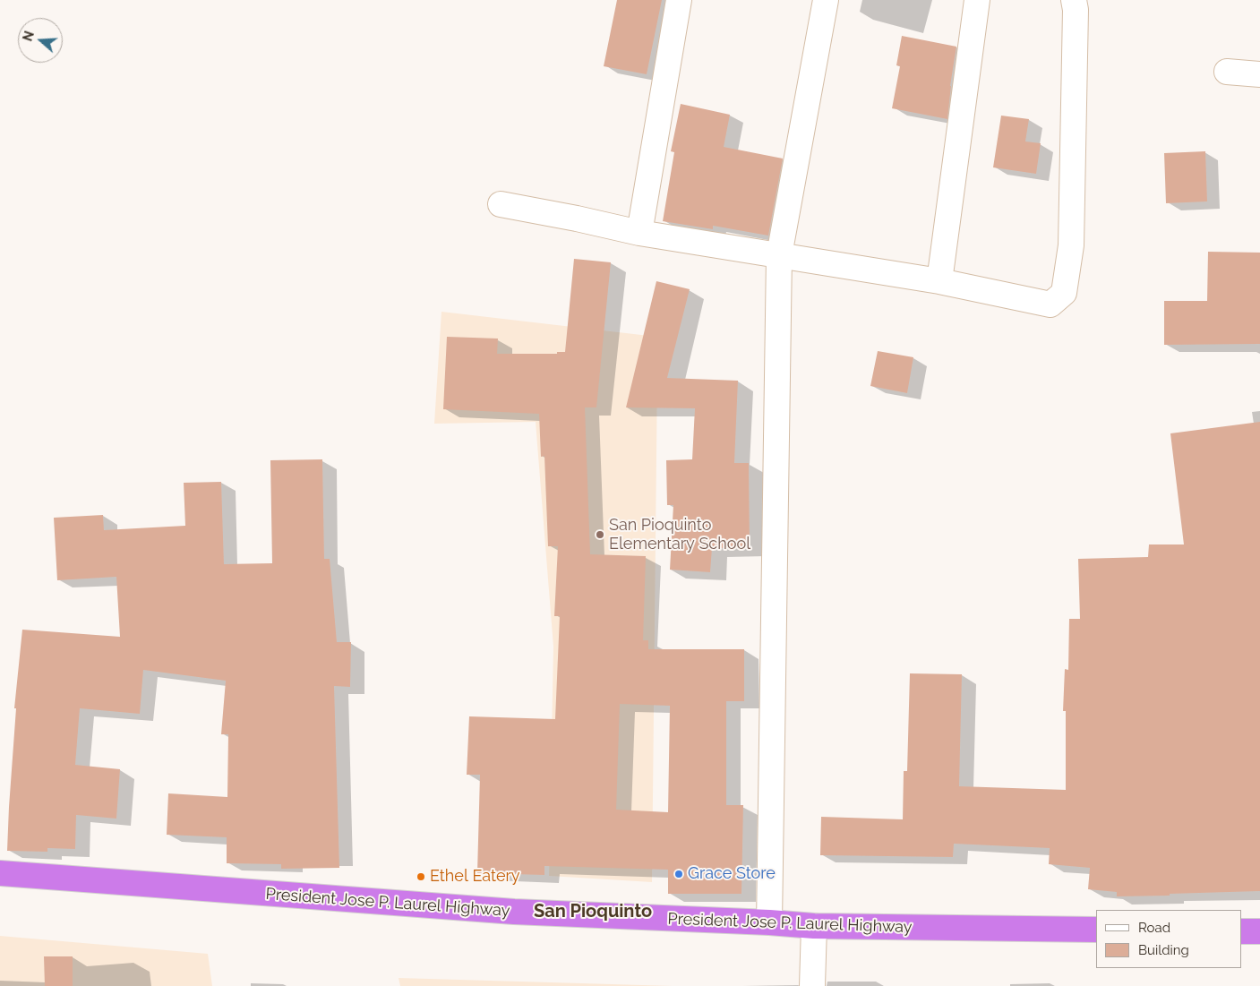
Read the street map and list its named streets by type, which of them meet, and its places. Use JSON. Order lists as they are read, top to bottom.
{
  "streets": {
    "highway": ["President Jose P. Laurel Highway"]
  },
  "districts": ["San Pioquinto"],
  "places": ["San Pioquinto Elementary School", "Grace Store", "Ethel Eatery"],
  "legend": ["Road", "Building"],
  "north": "left"
}
